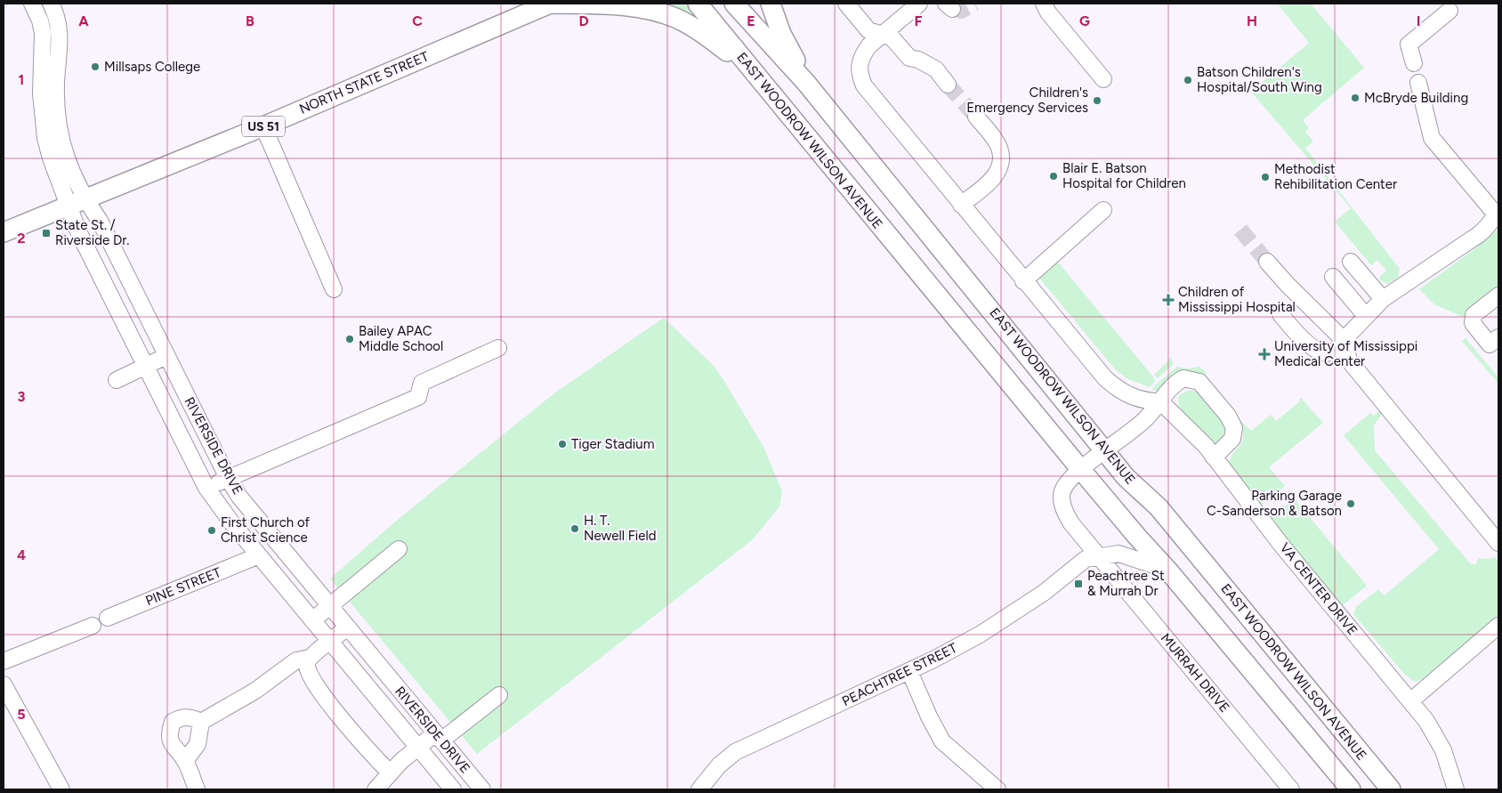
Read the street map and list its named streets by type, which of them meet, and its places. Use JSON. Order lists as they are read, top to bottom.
{
  "streets": {
    "main road": ["NORTH STATE STREET", "US 51", "EAST WOODROW WILSON AVENUE"],
    "street": [
      "RIVERSIDE DRIVE",
      "PINE STREET",
      "VA CENTER DRIVE",
      "MURRAH DRIVE",
      "PEACHTREE STREET"
    ]
  },
  "crossings": [
    ["NORTH STATE STREET", "RIVERSIDE DRIVE"],
    ["EAST WOODROW WILSON AVENUE", "PEACHTREE STREET"],
    ["RIVERSIDE DRIVE", "PINE STREET"],
    ["MURRAH DRIVE", "PEACHTREE STREET"]
  ],
  "places": {
    "other": [
      "Millsaps College",
      "Batson Children's Hospital/South Wing",
      "McBryde Building",
      "Children's Emergency Services",
      "Blair E. Batson Hospital for Children",
      "Methodist Rehibilitation Center",
      "Bailey APAC Middle School",
      "Tiger Stadium",
      "Parking Garage C-Sanderson & Batson",
      "H. T. Newell Field",
      "First Church of Christ Science"
    ],
    "transit": ["State St. / Riverside Dr.", "Peachtree St & Murrah Dr"],
    "health": ["Children of Mississippi Hospital", "University of Mississippi Medical Center"]
  },
  "grid": {
    "columns": [
      "A",
      "B",
      "C",
      "D",
      "E",
      "F",
      "G",
      "H",
      "I"
    ],
    "rows": [
      "1",
      "2",
      "3",
      "4",
      "5"
    ]
  }
}
